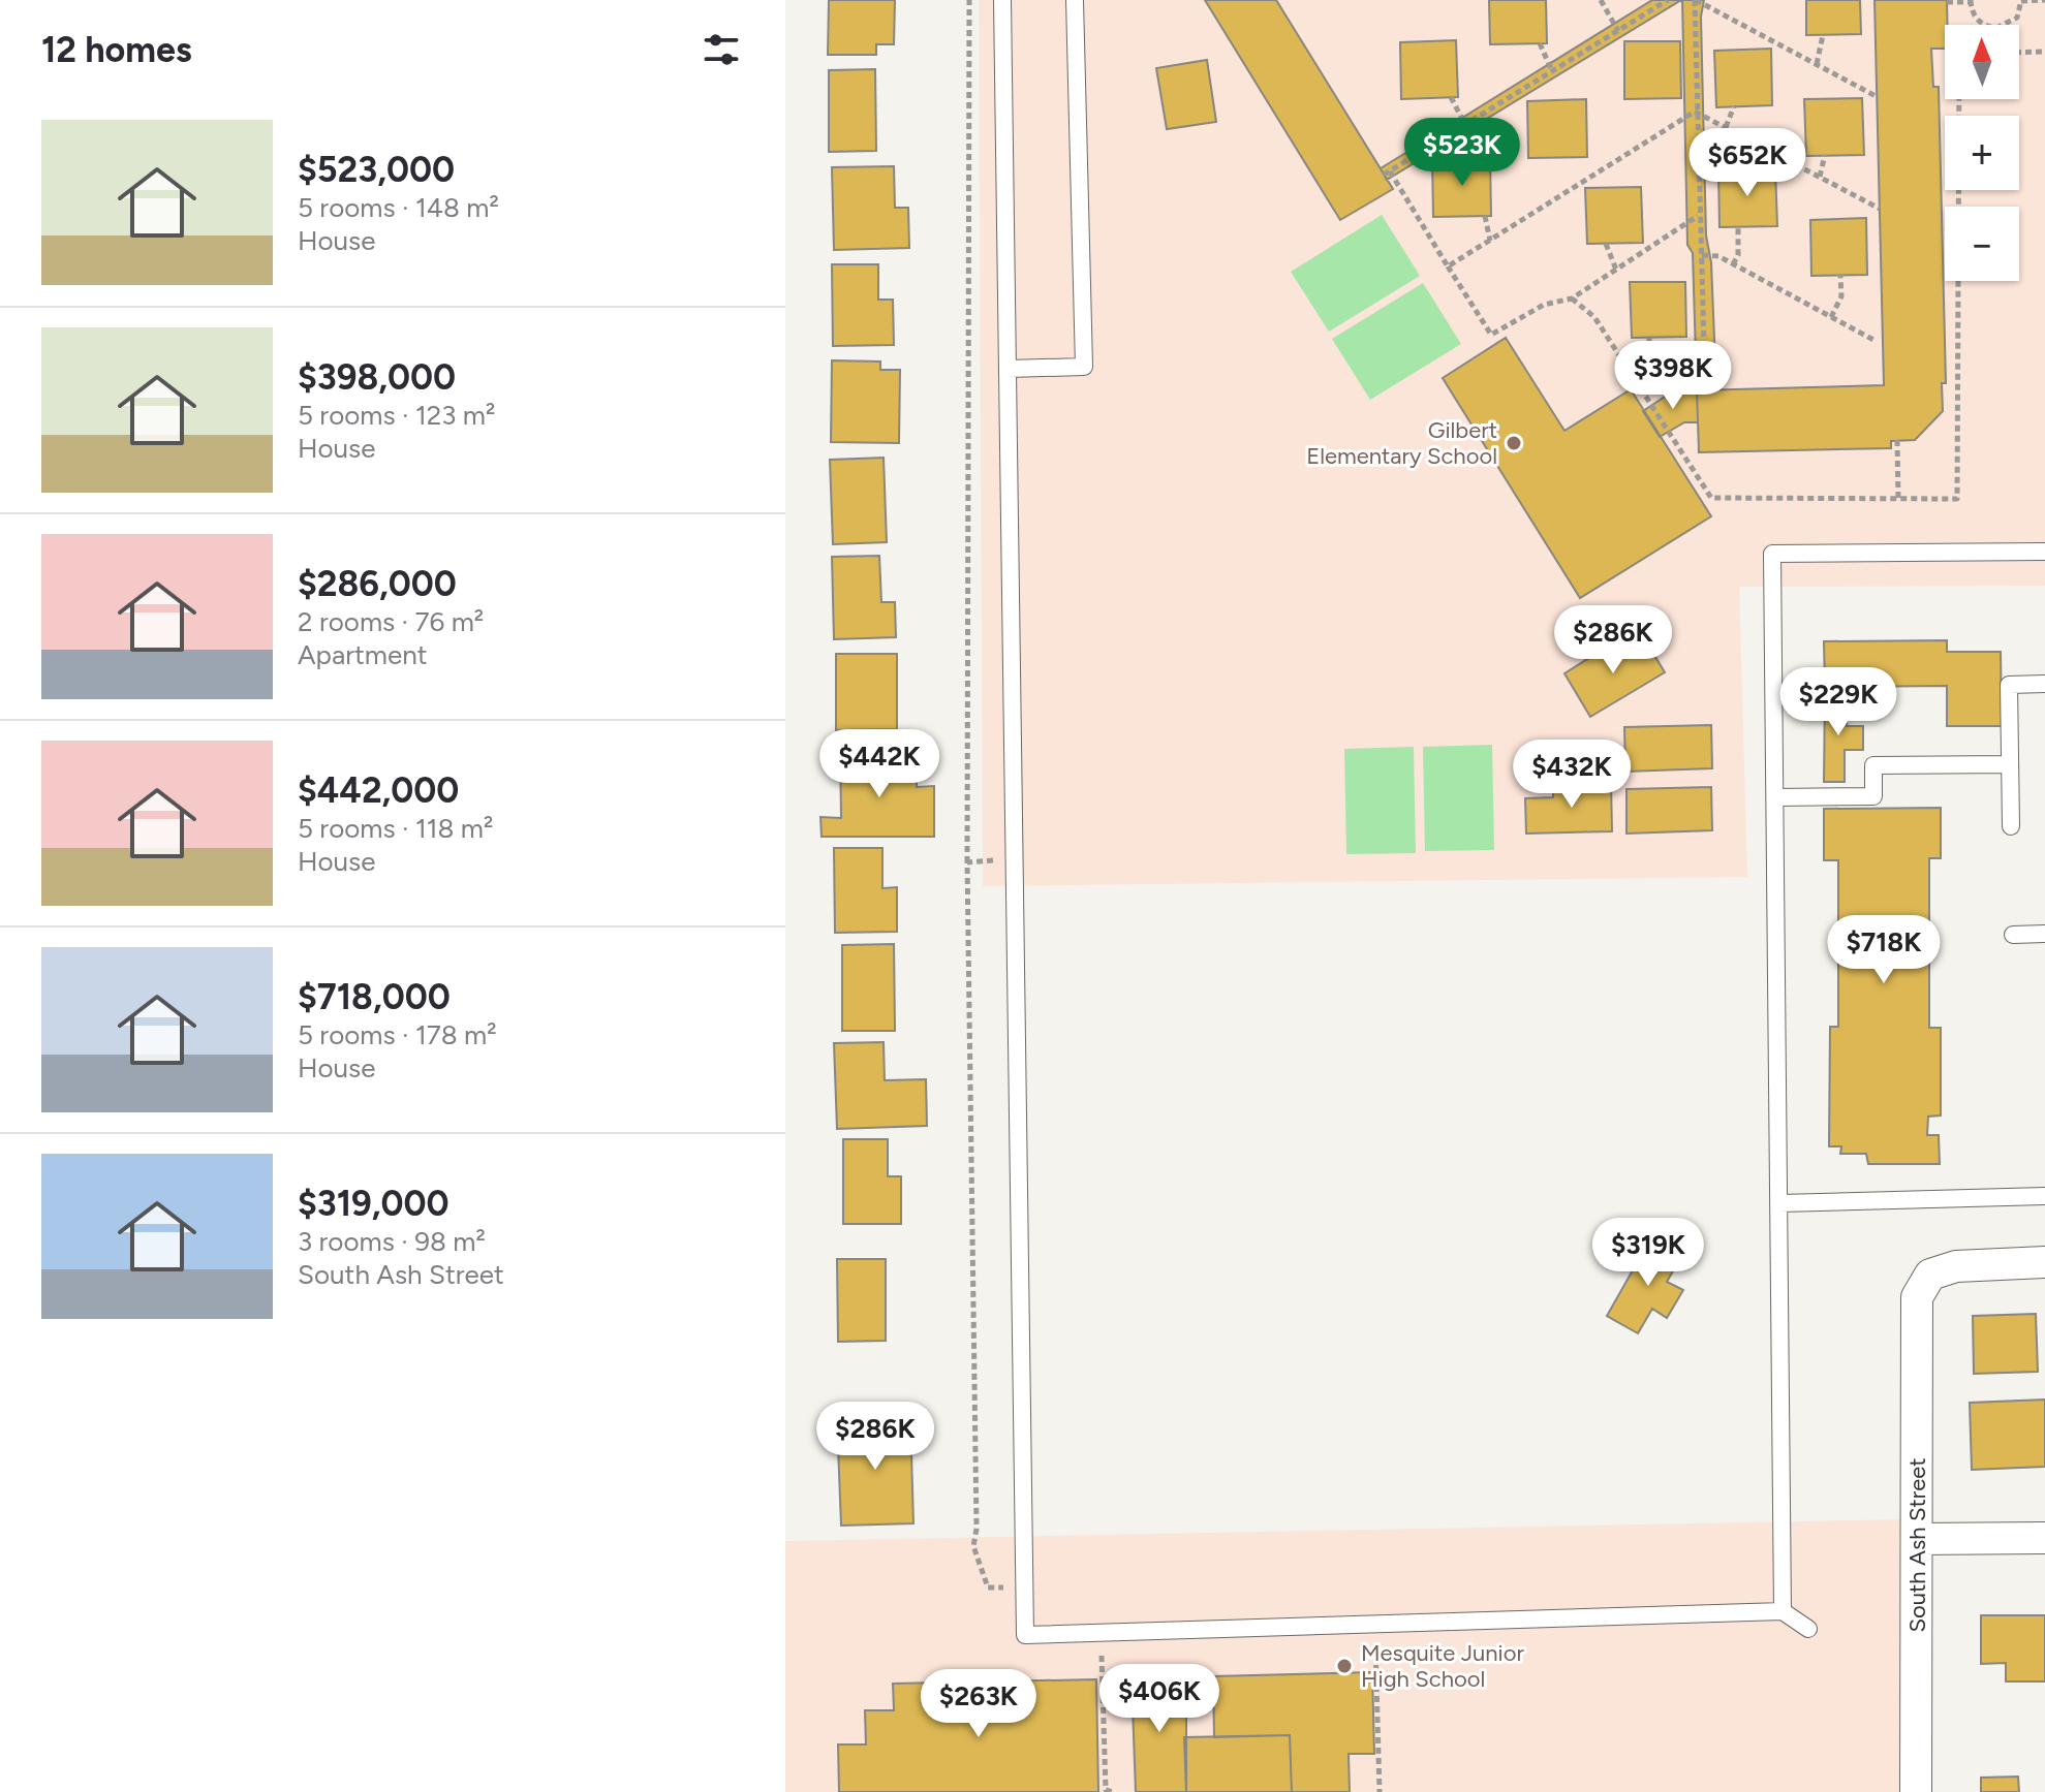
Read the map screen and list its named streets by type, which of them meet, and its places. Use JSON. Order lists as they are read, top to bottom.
{
  "streets": {
    "street": ["South Ash Street"]
  },
  "places": ["Gilbert Elementary School", "Mesquite Junior High School"],
  "north": "top",
  "page": {
    "heading": "12 homes",
    "map_buttons": ["+", "−"],
    "list": [
      {
        "name": "$523,000",
        "note": "5 rooms · 148 m² · House"
      },
      {
        "name": "$398,000",
        "note": "5 rooms · 123 m² · House"
      },
      {
        "name": "$286,000",
        "note": "2 rooms · 76 m² · Apartment"
      },
      {
        "name": "$442,000",
        "note": "5 rooms · 118 m² · House"
      },
      {
        "name": "$718,000",
        "note": "5 rooms · 178 m² · House"
      },
      {
        "name": "$319,000",
        "note": "3 rooms · 98 m² · South Ash Street"
      }
    ],
    "price": [
      "$523K",
      "$652K",
      "$398K",
      "$286K",
      "$229K",
      "$442K",
      "$432K",
      "$718K",
      "$319K",
      "$286K",
      "$406K",
      "$263K"
    ]
  }
}
